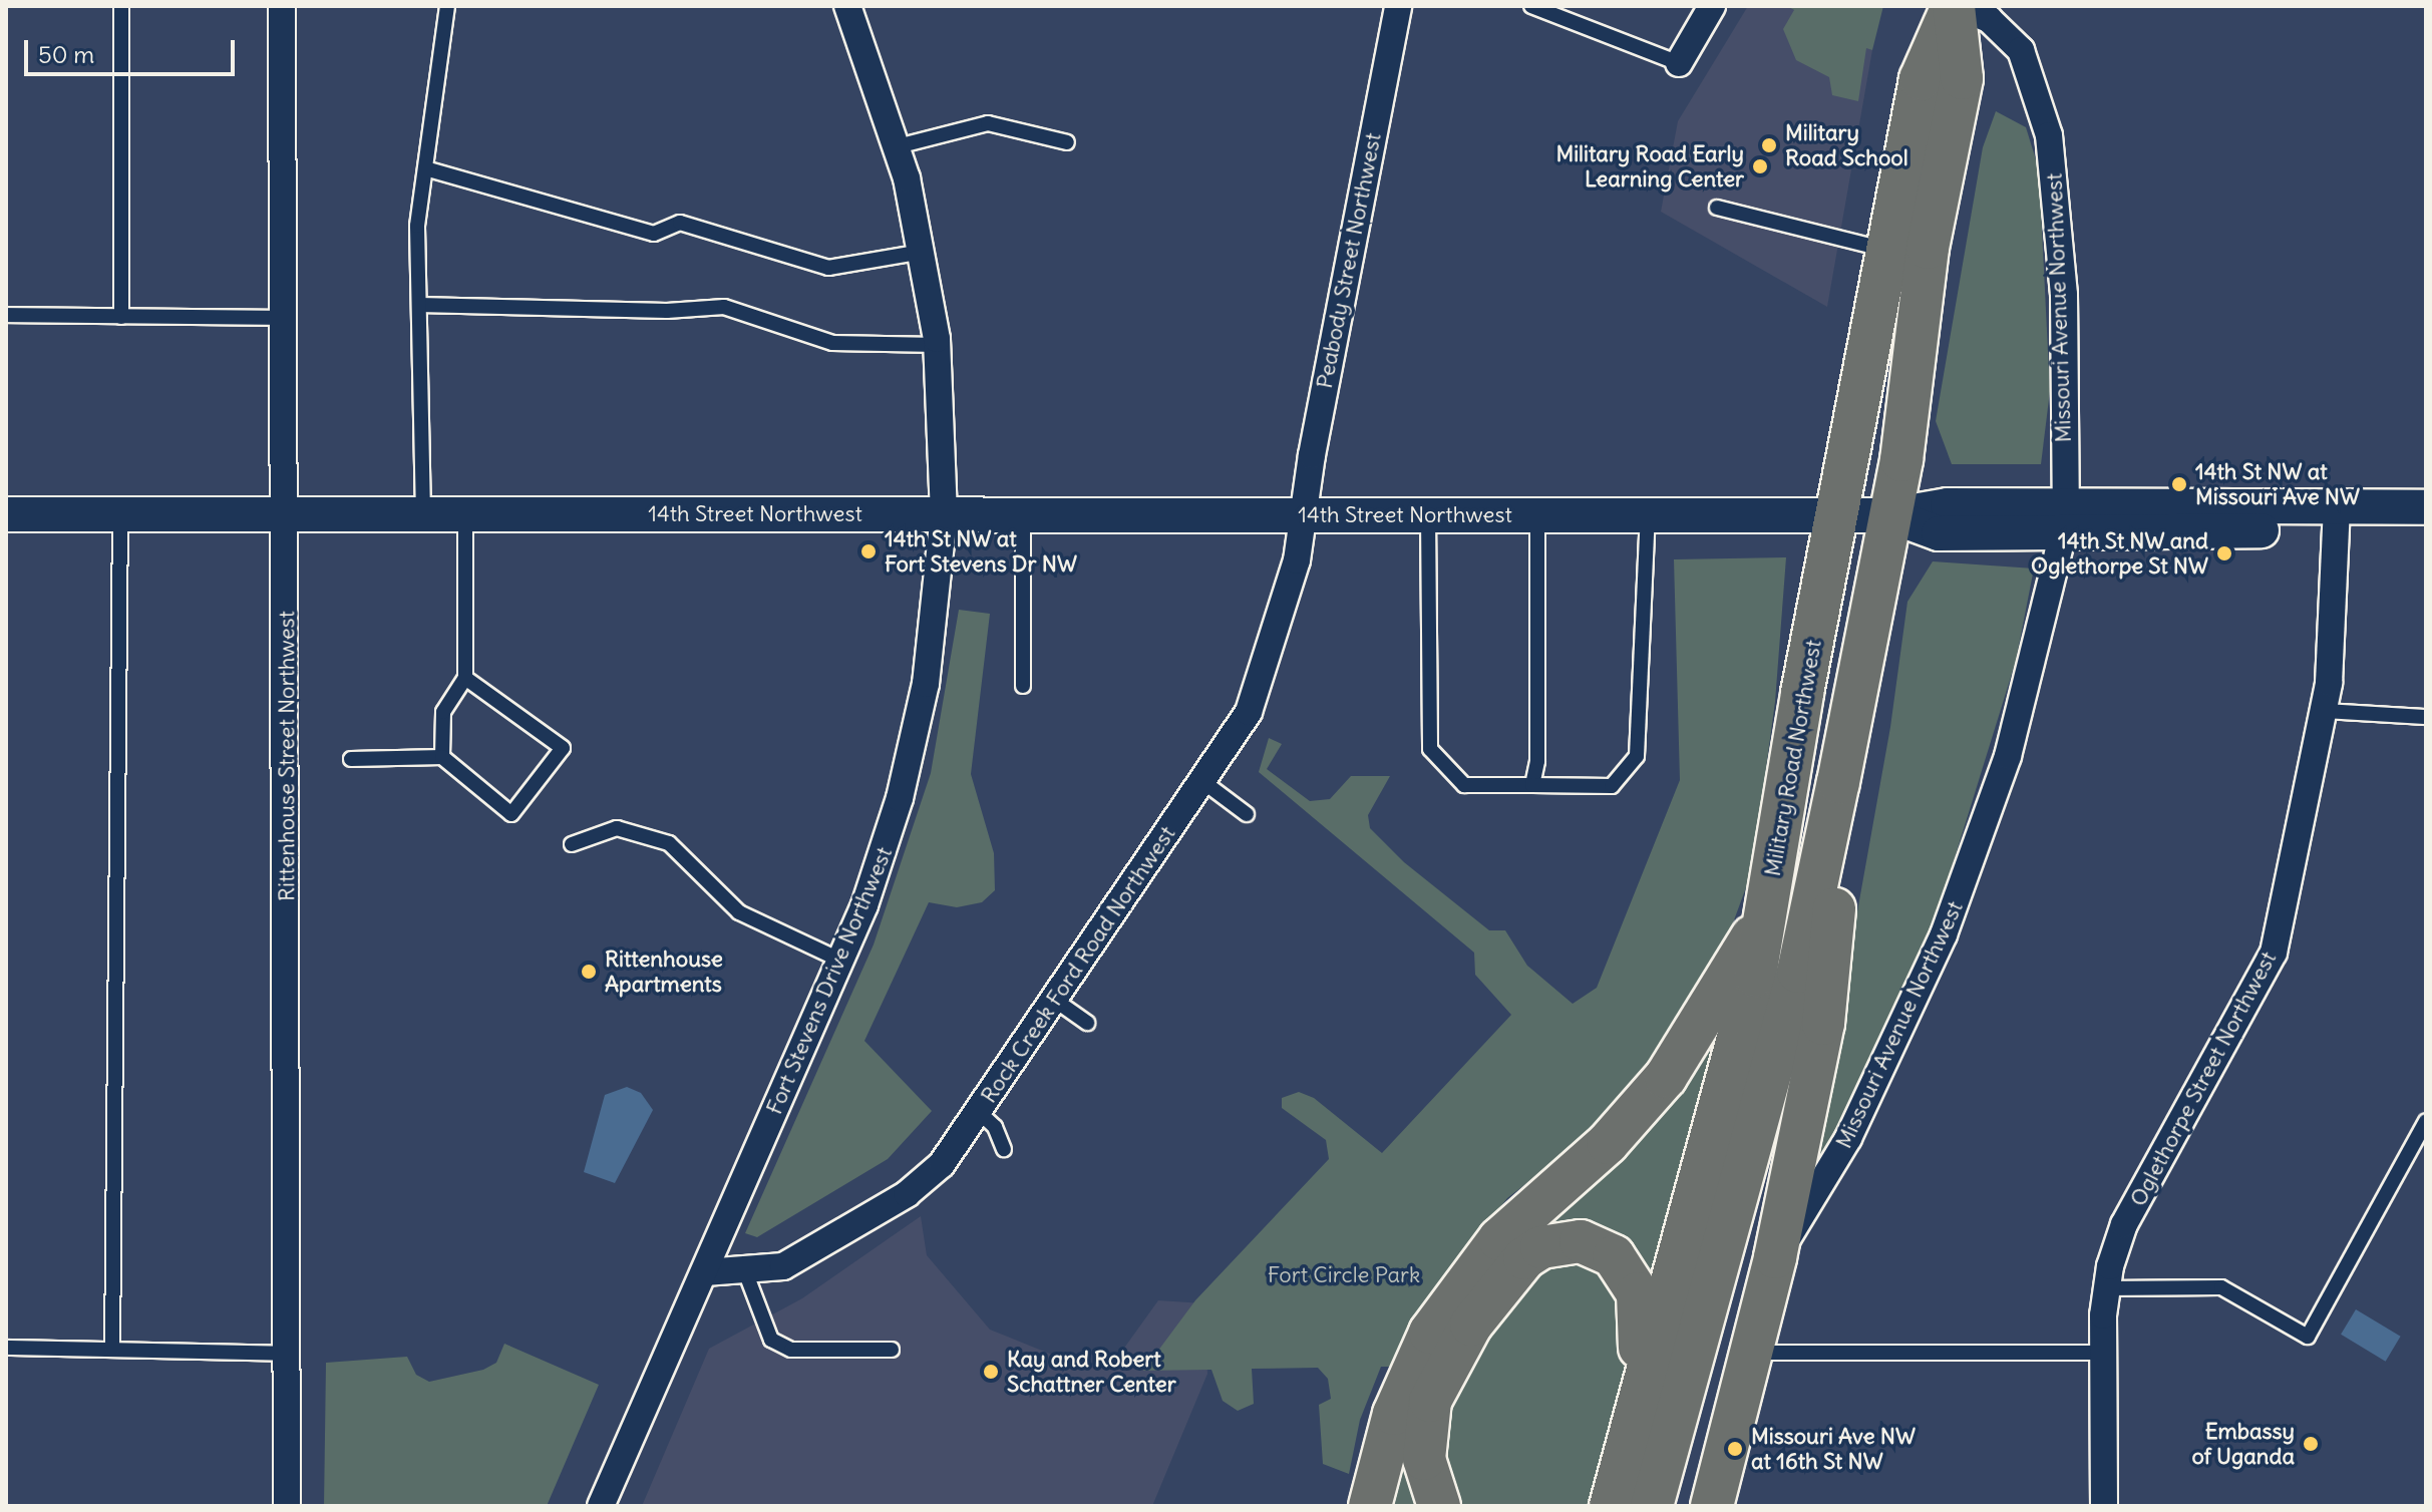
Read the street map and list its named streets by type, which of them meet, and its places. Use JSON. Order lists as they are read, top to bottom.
{
  "streets": {
    "main road": ["Missouri Avenue Northwest", "Military Road Northwest"],
    "street": [
      "Peabody Street Northwest",
      "14th Street Northwest",
      "Rittenhouse Street Northwest",
      "Rock Creek Ford Road Northwest",
      "Fort Stevens Drive Northwest",
      "Oglethorpe Street Northwest"
    ]
  },
  "crossings": [
    ["Peabody Street Northwest", "14th Street Northwest"],
    ["Peabody Street Northwest", "Rock Creek Ford Road Northwest"],
    ["Missouri Avenue Northwest", "14th Street Northwest"],
    ["Missouri Avenue Northwest", "Military Road Northwest"],
    ["14th Street Northwest", "Rittenhouse Street Northwest"],
    ["14th Street Northwest", "Military Road Northwest"],
    ["14th Street Northwest", "Rock Creek Ford Road Northwest"],
    ["14th Street Northwest", "Fort Stevens Drive Northwest"],
    ["14th Street Northwest", "Oglethorpe Street Northwest"],
    ["Rock Creek Ford Road Northwest", "Fort Stevens Drive Northwest"]
  ],
  "parks": ["Fort Circle Park"],
  "places": [
    "Military Road School",
    "Military Road Early Learning Center",
    "14th St NW at Missouri Ave NW",
    "14th St NW at Fort Stevens Dr NW",
    "14th St NW and Oglethorpe St NW",
    "Rittenhouse Apartments",
    "Kay and Robert Schattner Center",
    "Embassy of Uganda",
    "Missouri Ave NW at 16th St NW"
  ],
  "scale_bar": "50 m"
}
